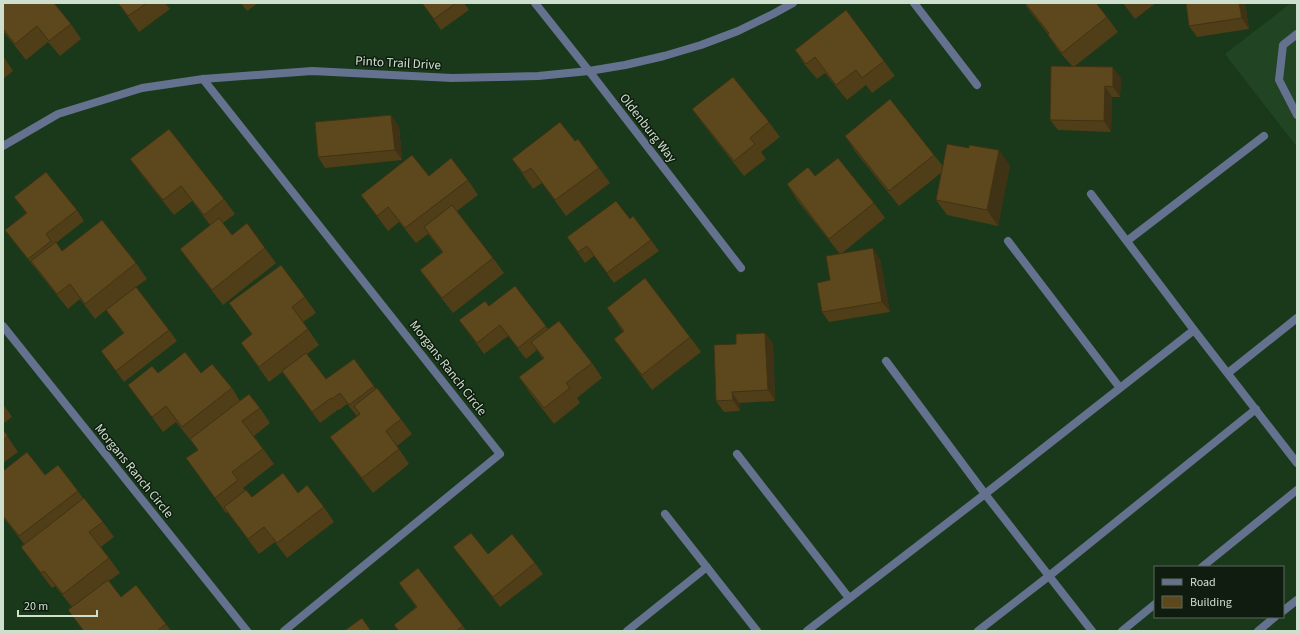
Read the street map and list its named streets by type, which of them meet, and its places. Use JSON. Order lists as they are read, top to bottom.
{
  "streets": {
    "street": ["Pinto Trail Drive", "Oldenburg Way", "Morgans Ranch Circle"]
  },
  "crossings": [
    ["Pinto Trail Drive", "Oldenburg Way"],
    ["Pinto Trail Drive", "Morgans Ranch Circle"]
  ],
  "legend": ["Road", "Building"],
  "scale_bar": "20 m"
}
